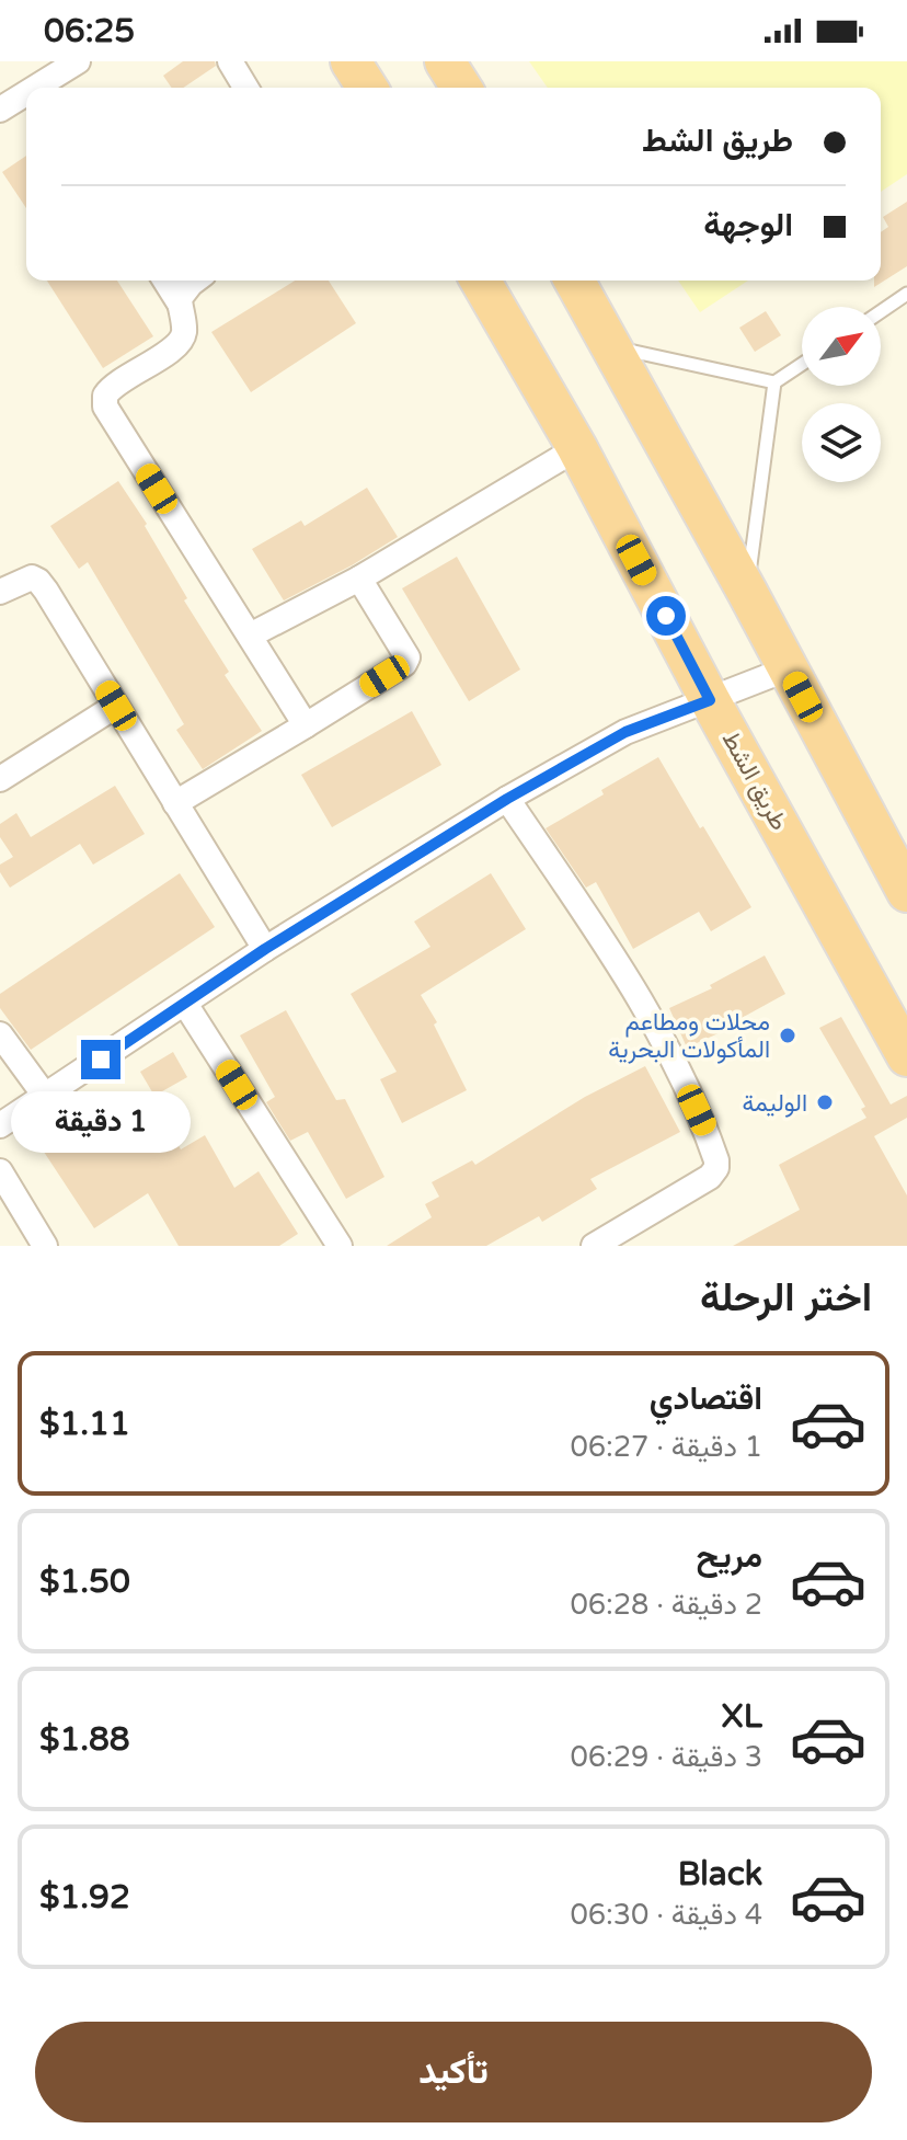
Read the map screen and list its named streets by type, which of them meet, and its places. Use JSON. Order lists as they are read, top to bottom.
{
  "streets": {
    "highway": ["طريق الشط"]
  },
  "places": ["محلات ومطاعم المأكولات البحرية", "الوليمة"],
  "north": "top right",
  "page": {
    "status": "06:25",
    "banner": ["طريق الشط", "الوجهة"],
    "bubble": "1 دقيقة",
    "heading": "اختر الرحلة",
    "list": [
      {
        "name": "اقتصادي",
        "note": "1 دقيقة · 06:27",
        "value": "$1.11"
      },
      {
        "name": "مريح",
        "note": "2 دقيقة · 06:28",
        "value": "$1.50"
      },
      {
        "name": "XL",
        "note": "3 دقيقة · 06:29",
        "value": "$1.88"
      },
      {
        "name": "Black",
        "note": "4 دقيقة · 06:30",
        "value": "$1.92"
      }
    ],
    "buttons": "تأكيد"
  }
}
